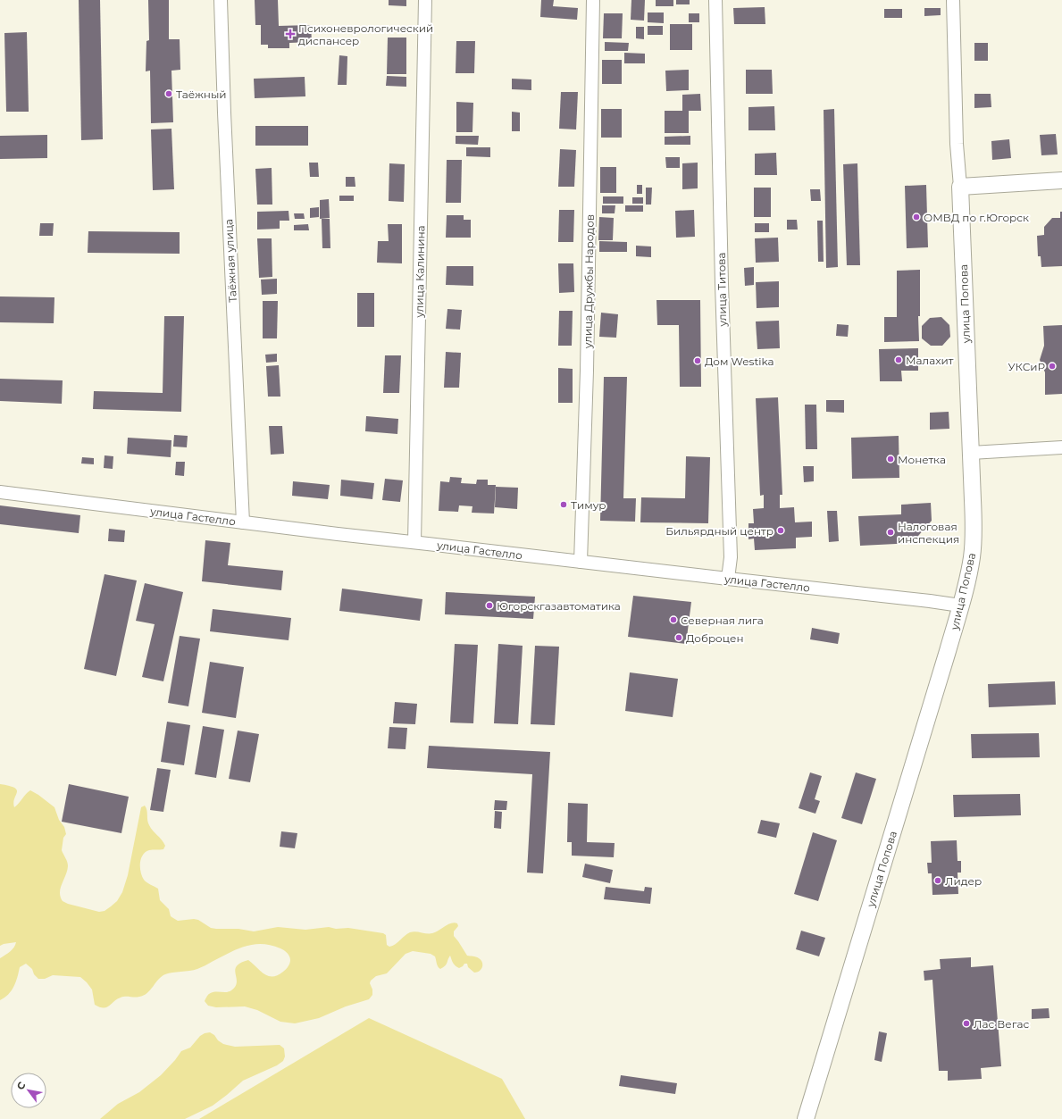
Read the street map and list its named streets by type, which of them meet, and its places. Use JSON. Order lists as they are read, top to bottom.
{
  "streets": {
    "main road": ["улица Попова"],
    "street": [
      "Таёжная улица",
      "улица Калинина",
      "улица Дружбы Народов",
      "улица Титова",
      "улица Гастелло"
    ]
  },
  "crossings": [
    ["Таёжная улица", "улица Гастелло"],
    ["улица Калинина", "улица Гастелло"],
    ["улица Дружбы Народов", "улица Гастелло"],
    ["улица Титова", "улица Гастелло"],
    ["улица Попова", "улица Гастелло"]
  ],
  "places": {
    "health": ["Психоневрологический диспансер"],
    "other": [
      "Таёжный",
      "ОМВД по г.Югорск",
      "Малахит",
      "Дом Westika",
      "УКСиР",
      "Монетка",
      "Тимур",
      "Бильярдный центр",
      "Налоговая инспекция",
      "Югорскгазавтоматика",
      "Северная лига",
      "Доброцен",
      "Лидер",
      "Лас Вегас"
    ]
  },
  "north": "top left"
}
